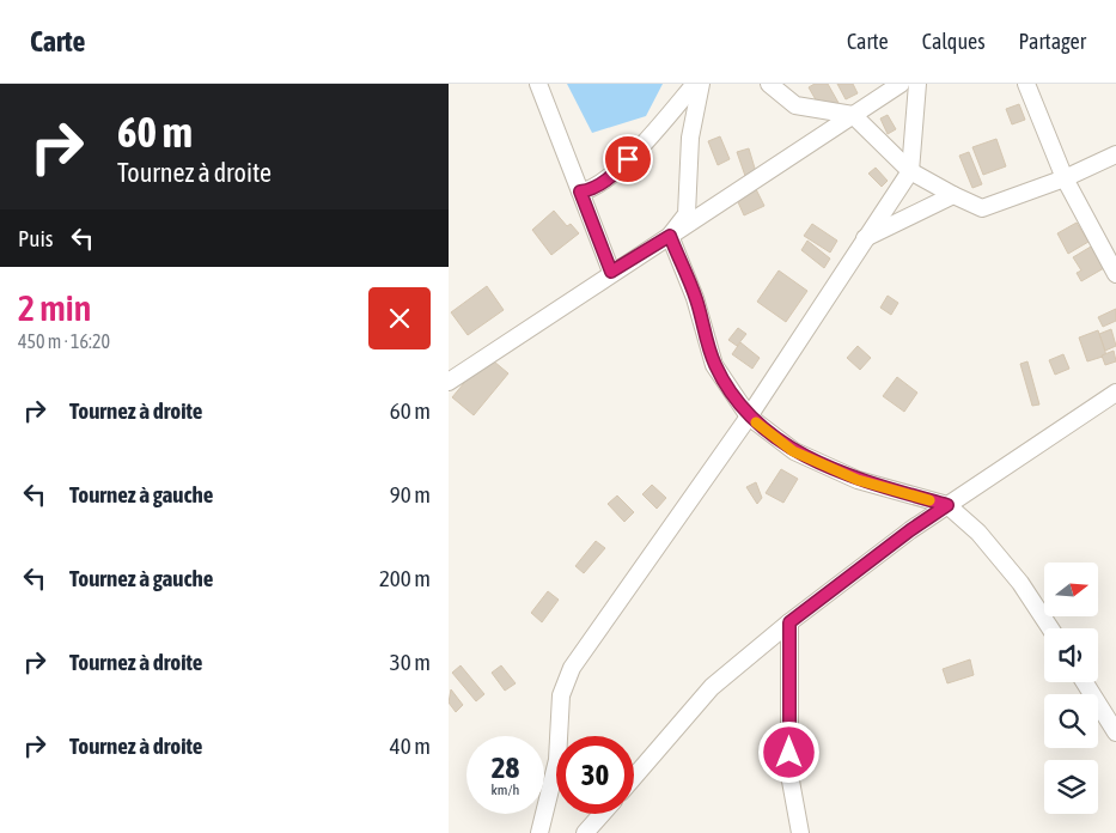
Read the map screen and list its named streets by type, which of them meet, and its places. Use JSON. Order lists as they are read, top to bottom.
{
  "north": "right",
  "page": {
    "header": "Carte",
    "nav": ["Carte", "Calques", "Partager"],
    "turn": ["60 m", "Tournez à droite"],
    "then": "Puis",
    "heading": ["2 min", "450 m · 16:20"],
    "list": [
      {
        "name": "Tournez à droite",
        "value": "60 m"
      },
      {
        "name": "Tournez à gauche",
        "value": "90 m"
      },
      {
        "name": "Tournez à gauche",
        "value": "200 m"
      },
      {
        "name": "Tournez à droite",
        "value": "30 m"
      },
      {
        "name": "Tournez à droite",
        "value": "40 m"
      }
    ],
    "speed": "28 km/h",
    "limit": "30"
  }
}
